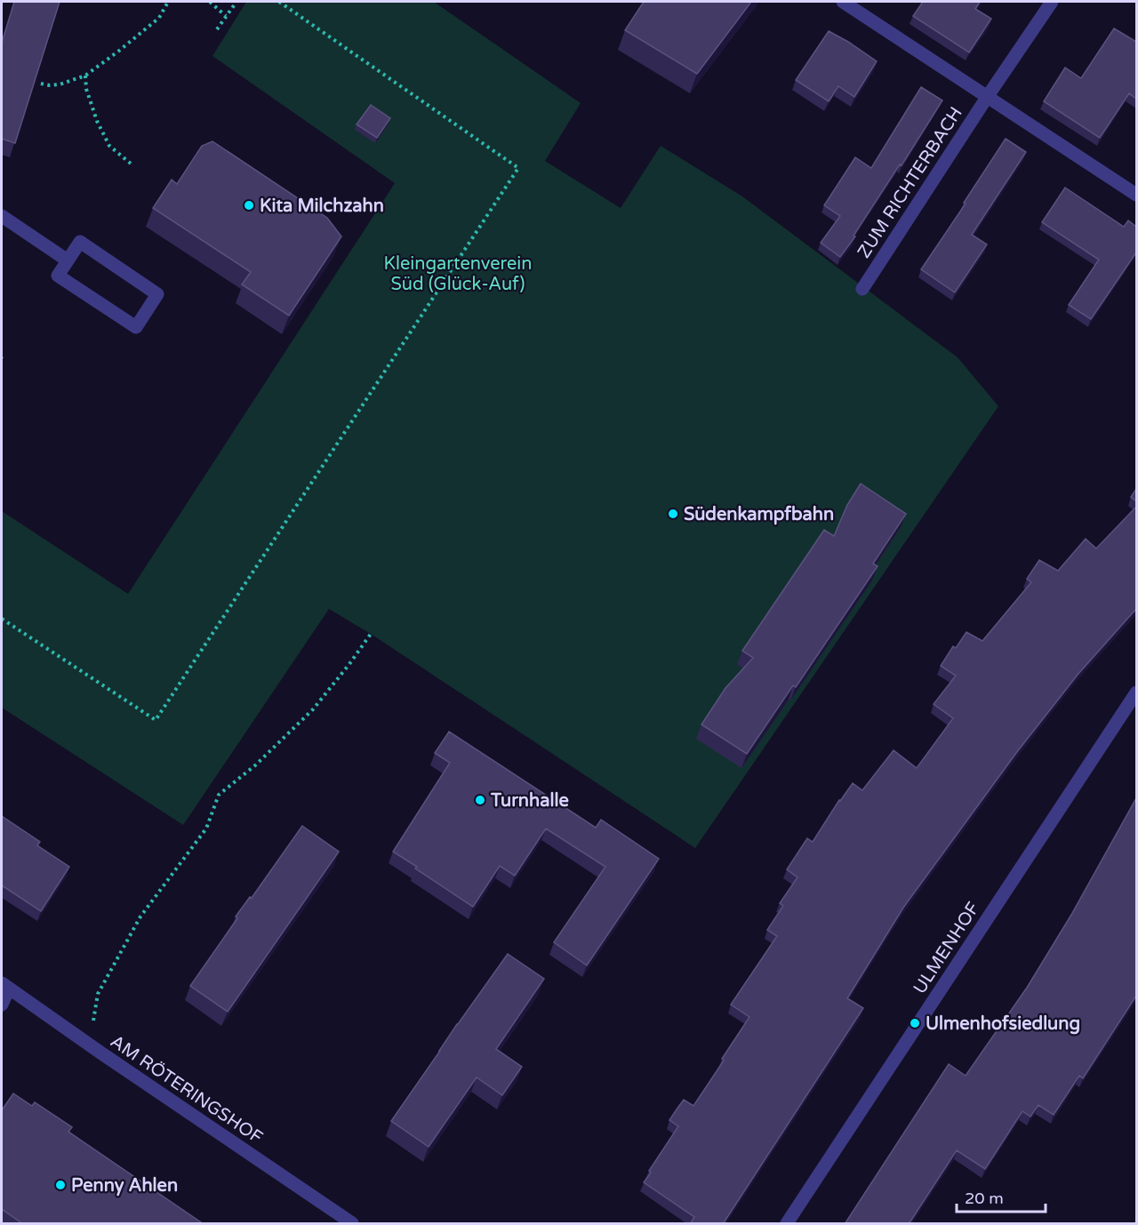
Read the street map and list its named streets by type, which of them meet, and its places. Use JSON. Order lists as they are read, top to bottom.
{
  "streets": {
    "street": ["ZUM RICHTERBACH", "ULMENHOF", "AM RÖTERINGSHOF"]
  },
  "parks": ["Kleingartenverein Süd (Glück-Auf)"],
  "places": [
    "Kita Milchzahn",
    "Südenkampfbahn",
    "Turnhalle",
    "Ulmenhofsiedlung",
    "Penny Ahlen"
  ],
  "scale_bar": "20 m"
}
